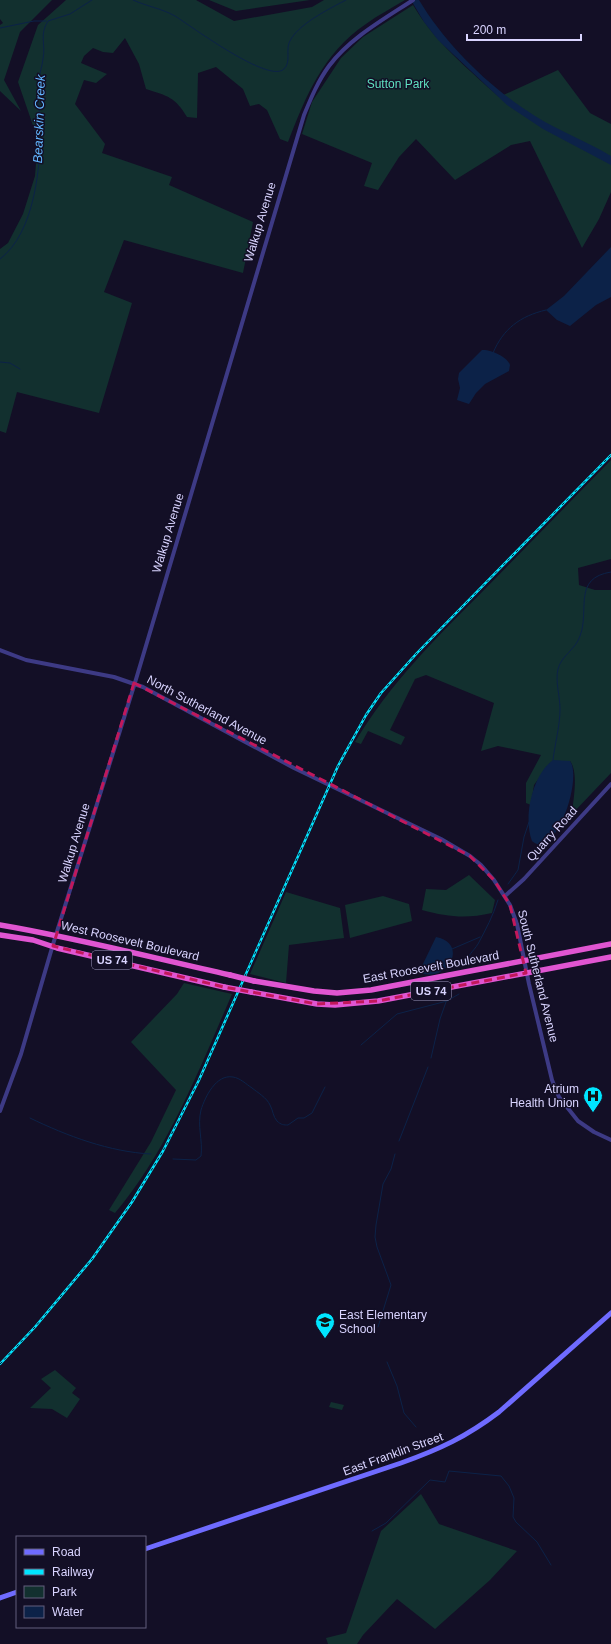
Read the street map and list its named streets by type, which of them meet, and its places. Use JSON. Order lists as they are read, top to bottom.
{
  "streets": {
    "highway": ["West Roosevelt Boulevard", "US 74", "East Roosevelt Boulevard"],
    "main road": ["East Franklin Street"],
    "street": [
      "Walkup Avenue",
      "North Sutherland Avenue",
      "Quarry Road",
      "South Sutherland Avenue"
    ]
  },
  "crossings": [
    ["Walkup Avenue", "North Sutherland Avenue"],
    ["Walkup Avenue", "West Roosevelt Boulevard"],
    ["North Sutherland Avenue", "South Sutherland Avenue"],
    ["Quarry Road", "South Sutherland Avenue"],
    ["West Roosevelt Boulevard", "East Roosevelt Boulevard"],
    ["East Roosevelt Boulevard", "South Sutherland Avenue"]
  ],
  "water": ["Bearskin Creek"],
  "parks": ["Sutton Park"],
  "places": {
    "hospital": ["Atrium Health Union"],
    "school or university": ["East Elementary School"]
  },
  "legend": [
    "Road",
    "Railway",
    "Park",
    "Water"
  ],
  "scale_bar": "200 m"
}
